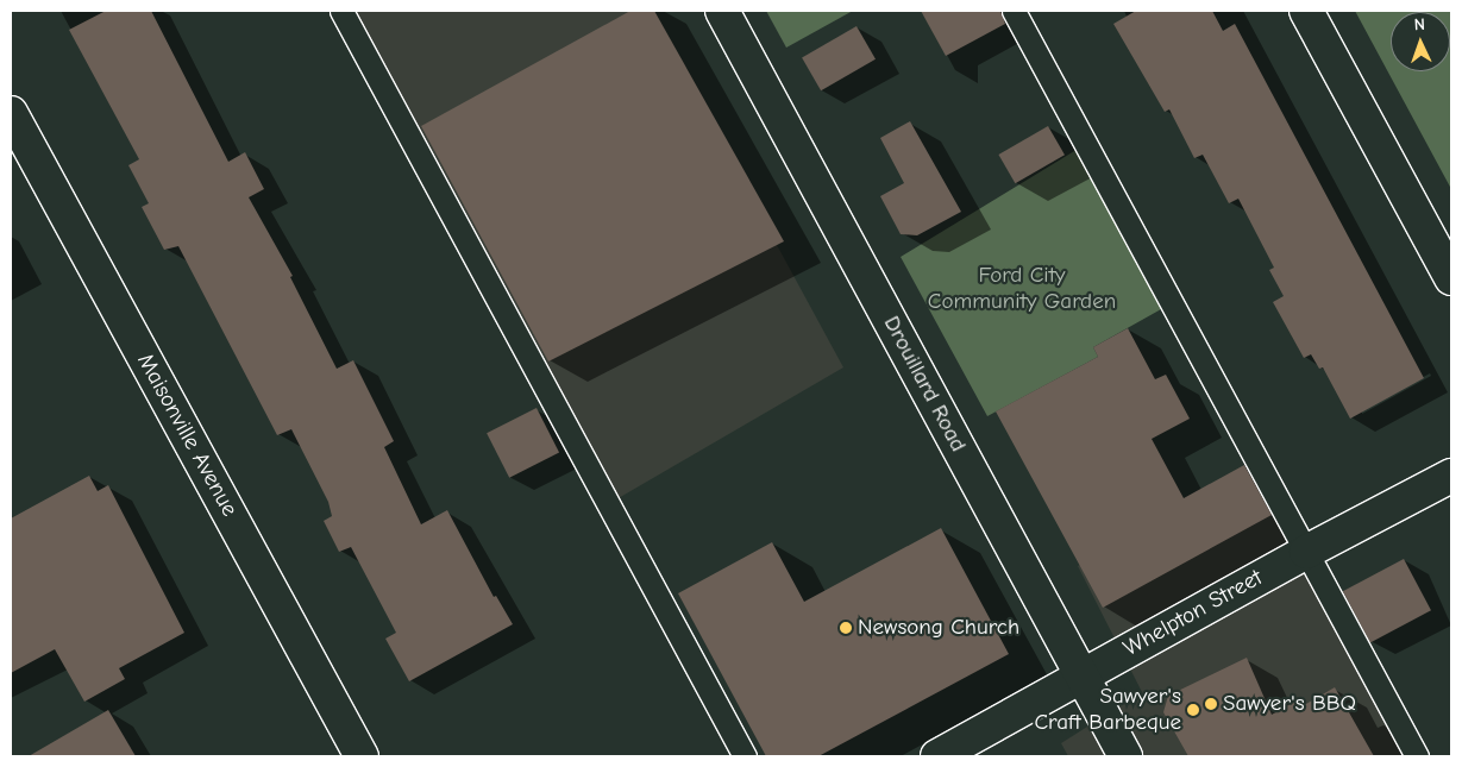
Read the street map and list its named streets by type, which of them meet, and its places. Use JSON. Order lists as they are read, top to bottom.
{
  "streets": {
    "street": ["Drouillard Road", "Maisonville Avenue", "Whelpton Street"]
  },
  "crossings": [
    ["Drouillard Road", "Whelpton Street"]
  ],
  "parks": ["Ford City Community Garden"],
  "places": ["Newsong Church", "Sawyer's BBQ", "Sawyer's Craft Barbeque"],
  "north": "top"
}
